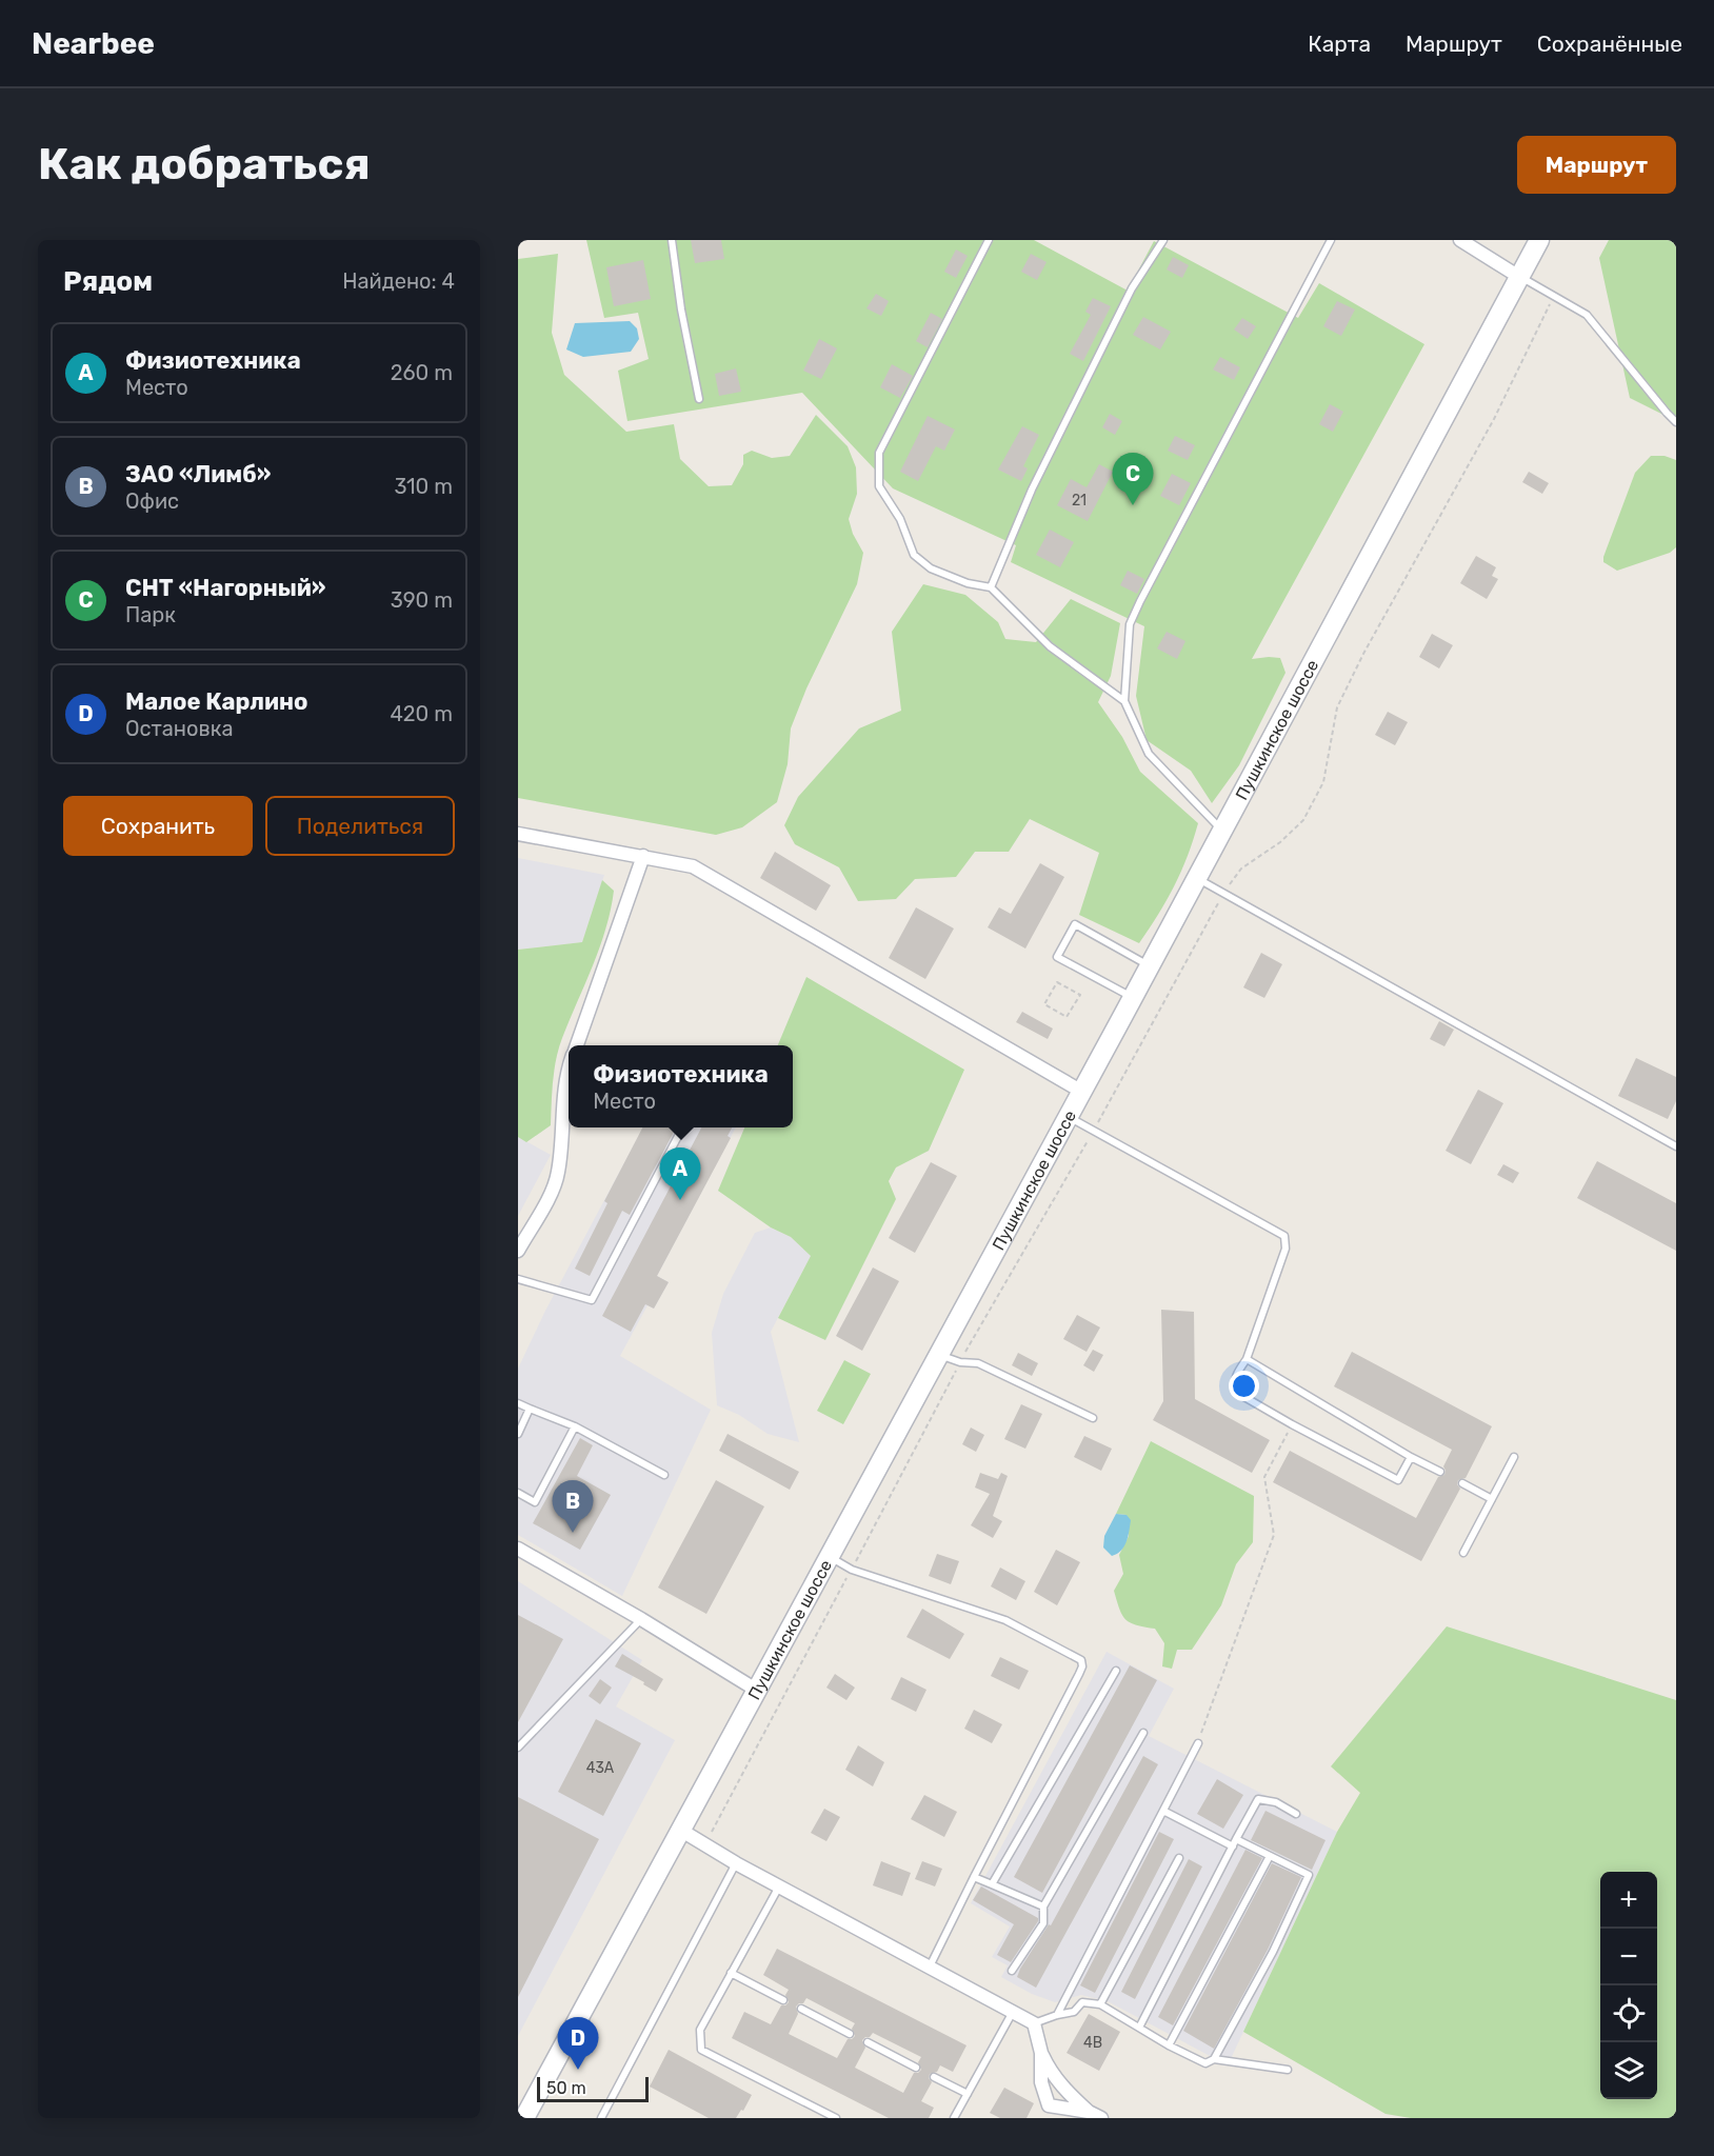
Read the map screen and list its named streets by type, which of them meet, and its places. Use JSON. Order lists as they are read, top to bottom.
{
  "streets": {
    "main road": ["Пушкинское шоссе"]
  },
  "house_numbers": ["21", "43А", "4В"],
  "scale_bar": "50 m",
  "page": {
    "header": "Nearbee",
    "nav": ["Карта", "Маршрут", "Сохранённые"],
    "buttons": [
      "Маршрут",
      ["Сохранить", "Поделиться"]
    ],
    "title": "Как добраться",
    "heading": ["Рядом", "Найдено: 4"],
    "list": [
      {
        "mark": "A",
        "name": "Физиотехника",
        "note": "Место",
        "value": "260 m"
      },
      {
        "mark": "B",
        "name": "ЗАО «Лимб»",
        "note": "Офис",
        "value": "310 m"
      },
      {
        "mark": "C",
        "name": "СНТ «Нагорный»",
        "note": "Парк",
        "value": "390 m"
      },
      {
        "mark": "D",
        "name": "Малое Карлино",
        "note": "Остановка",
        "value": "420 m"
      }
    ],
    "pins": [
      "C",
      "A",
      "B",
      "D"
    ],
    "popup": ["Физиотехника", "Место"],
    "map_buttons": ["+", "−"],
    "scale": "50 m"
  }
}
